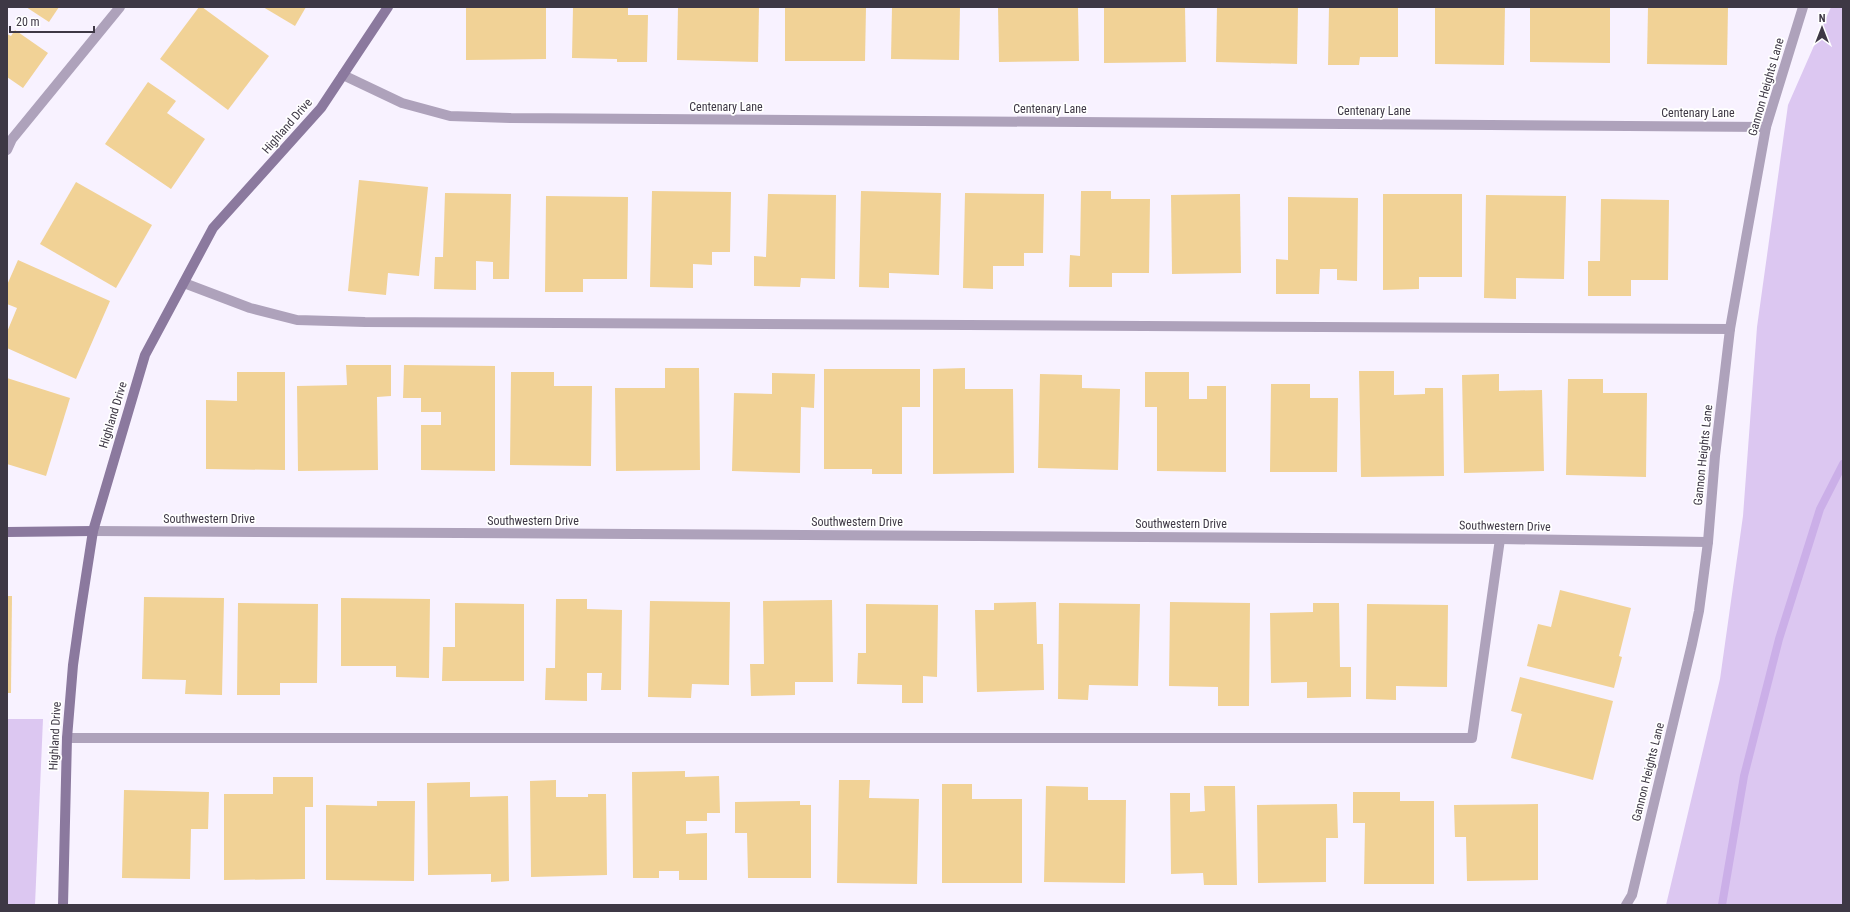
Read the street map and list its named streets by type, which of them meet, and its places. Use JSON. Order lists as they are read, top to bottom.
{
  "streets": {
    "street": [
      "Gannon Heights Lane",
      "Centenary Lane",
      "Highland Drive",
      "Southwestern Drive"
    ]
  },
  "crossings": [
    ["Gannon Heights Lane", "Centenary Lane"],
    ["Gannon Heights Lane", "Southwestern Drive"],
    ["Centenary Lane", "Highland Drive"],
    ["Highland Drive", "Southwestern Drive"]
  ],
  "scale_bar": "20 m",
  "north": "top"
}
